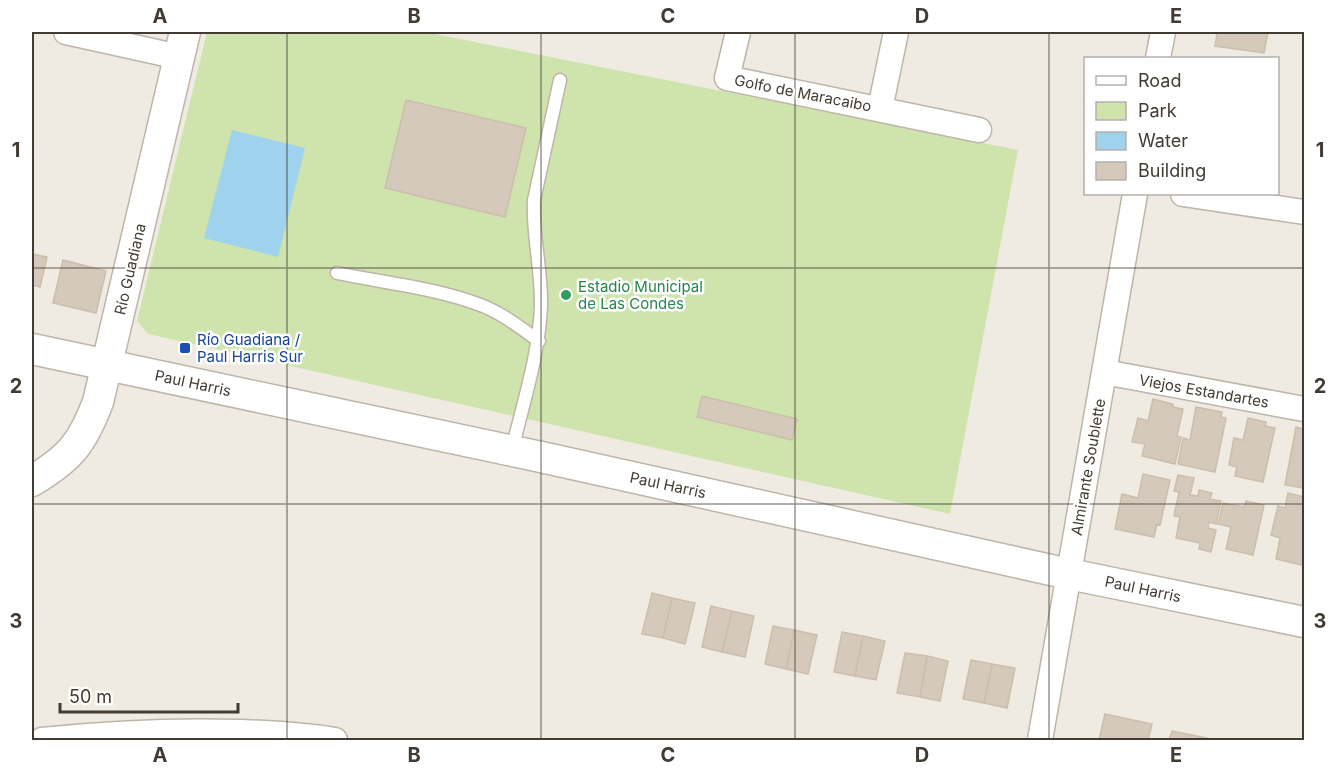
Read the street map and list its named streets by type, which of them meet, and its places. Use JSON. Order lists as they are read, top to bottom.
{
  "streets": {
    "street": [
      "Golfo de Maracaibo",
      "Río Guadiana",
      "Paul Harris",
      "Viejos Estandartes",
      "Almirante Soublette"
    ]
  },
  "crossings": [
    ["Río Guadiana", "Paul Harris"],
    ["Paul Harris", "Almirante Soublette"],
    ["Viejos Estandartes", "Almirante Soublette"]
  ],
  "places": {
    "other": ["Estadio Municipal de Las Condes"],
    "transit": ["Río Guadiana / Paul Harris Sur"]
  },
  "legend": [
    "Road",
    "Park",
    "Water",
    "Building"
  ],
  "scale_bar": "50 m",
  "grid": {
    "columns": [
      "A",
      "B",
      "C",
      "D",
      "E"
    ],
    "rows": ["1", "2", "3"]
  }
}
